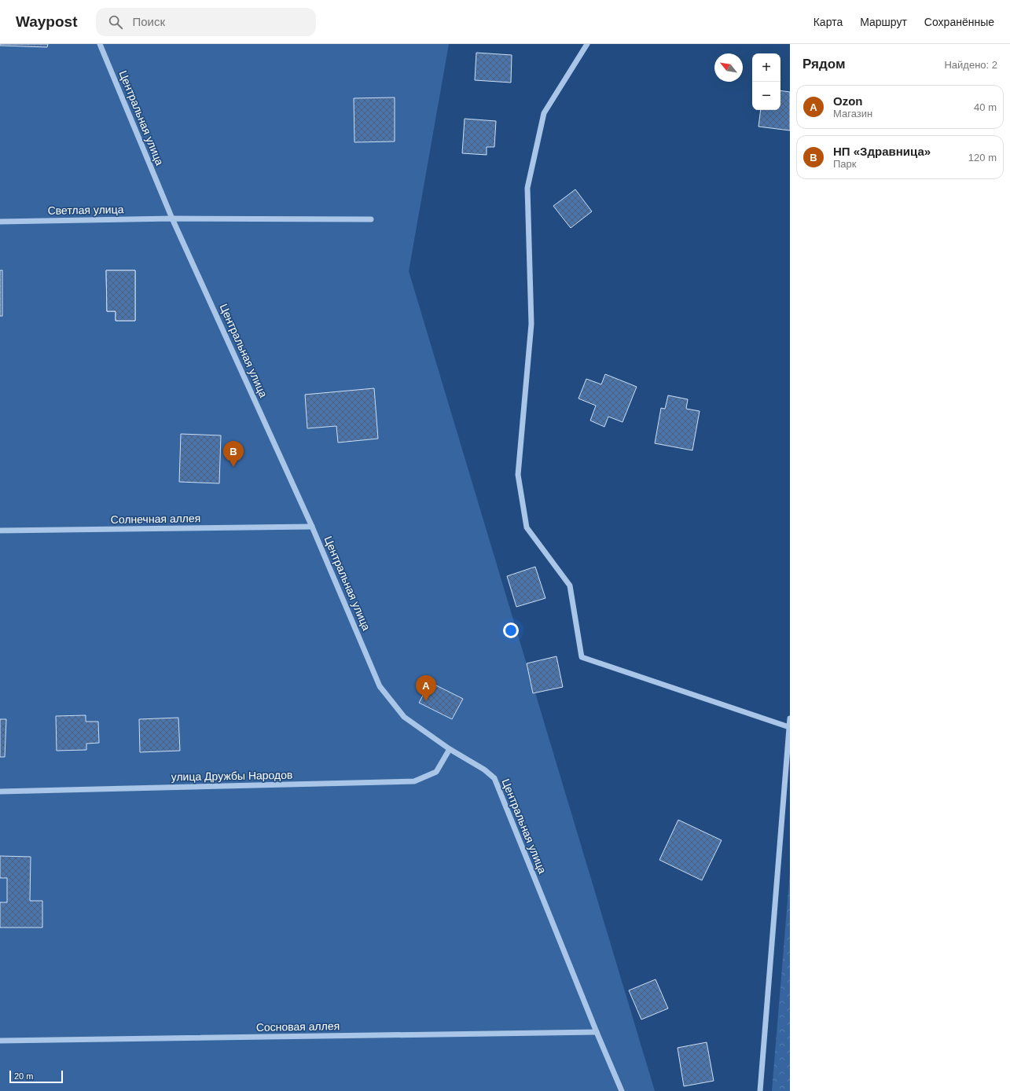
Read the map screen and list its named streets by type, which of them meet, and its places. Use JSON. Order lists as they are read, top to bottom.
{
  "streets": {
    "street": [
      "Центральная улица",
      "Светлая улица",
      "Солнечная аллея",
      "улица Дружбы Народов",
      "Сосновая аллея"
    ]
  },
  "crossings": [
    ["Центральная улица", "Светлая улица"],
    ["Центральная улица", "Солнечная аллея"],
    ["Центральная улица", "улица Дружбы Народов"],
    ["Центральная улица", "Сосновая аллея"]
  ],
  "scale_bar": "20 m",
  "north": "top left",
  "page": {
    "header": "Waypost",
    "search": "Поиск",
    "nav": ["Карта", "Маршрут", "Сохранённые"],
    "heading": ["Рядом", "Найдено: 2"],
    "map_buttons": ["+", "−"],
    "list": [
      {
        "mark": "A",
        "name": "Ozon",
        "note": "Магазин",
        "value": "40 m"
      },
      {
        "mark": "B",
        "name": "НП «Здравница»",
        "note": "Парк",
        "value": "120 m"
      }
    ],
    "pins": ["B", "A"],
    "scale": "20 m"
  }
}
